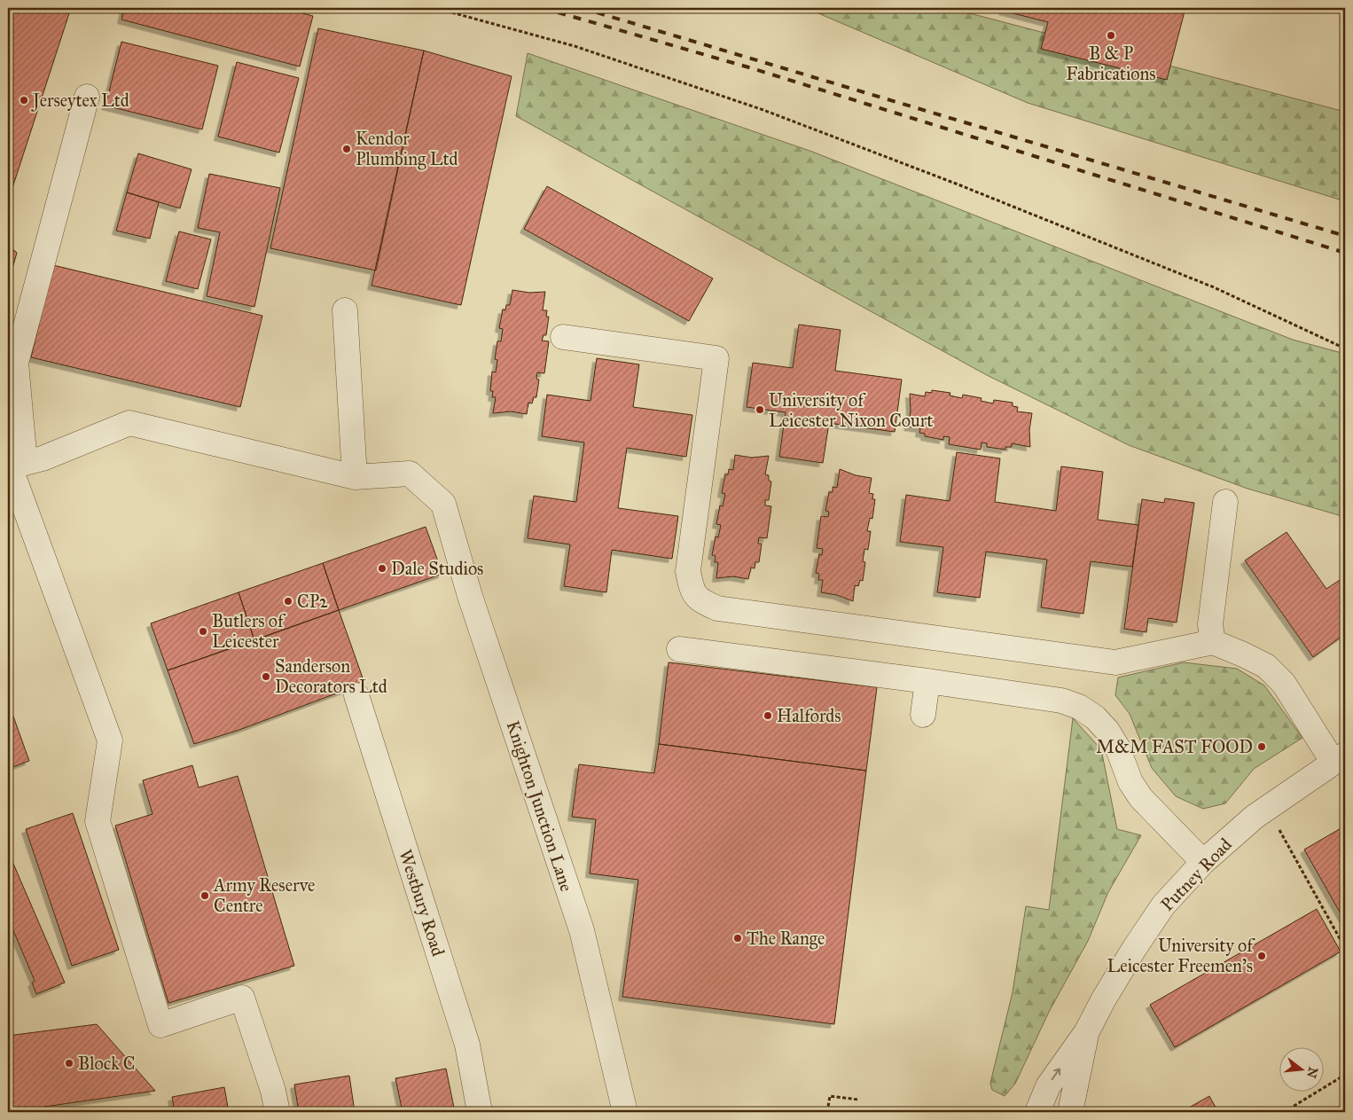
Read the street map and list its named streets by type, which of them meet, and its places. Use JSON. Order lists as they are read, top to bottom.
{
  "streets": {
    "street": ["Knighton Junction Lane", "Putney Road", "Westbury Road"]
  },
  "places": [
    "B & P Fabrications",
    "Jerseytex Ltd",
    "Kendor Plumbing Ltd",
    "University of Leicester Nixon Court",
    "Dale Studios",
    "CP2",
    "Butlers of Leicester",
    "Sanderson Decorators Ltd",
    "Halfords",
    "M&M FAST FOOD",
    "Army Reserve Centre",
    "The Range",
    "University of Leicester Freemen's",
    "Block C"
  ],
  "north": "right"
}
